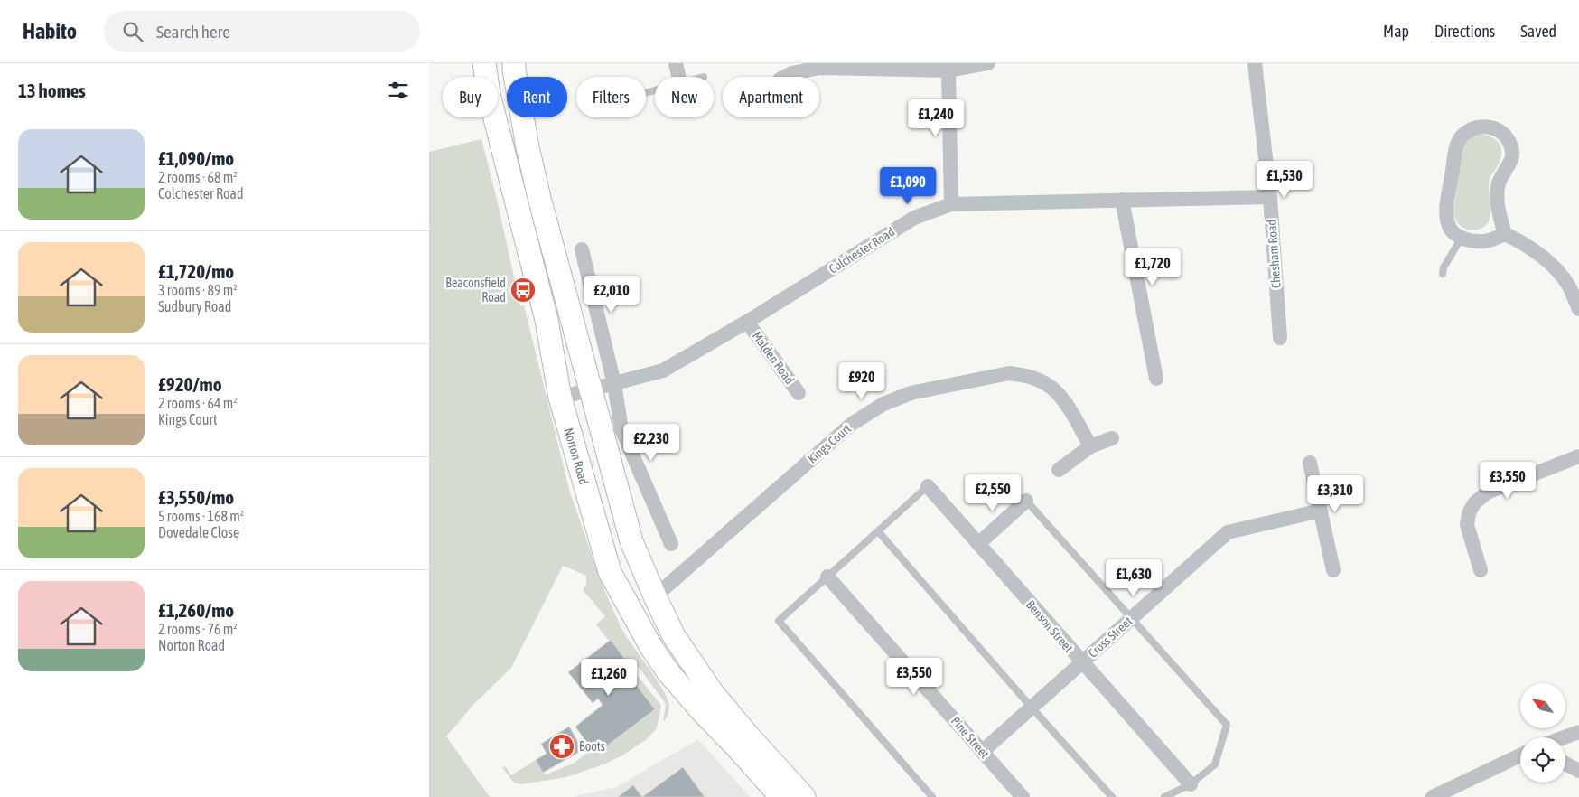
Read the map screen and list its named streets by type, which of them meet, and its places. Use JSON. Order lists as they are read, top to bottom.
{
  "streets": {
    "main road": ["Norton Road"],
    "street": [
      "Colchester Road",
      "Chesham Road",
      "Malden Road",
      "Kings Court",
      "Benson Street",
      "Cross Street",
      "Pine Street"
    ]
  },
  "crossings": [
    ["Colchester Road", "Chesham Road"],
    ["Colchester Road", "Malden Road"],
    ["Colchester Road", "Norton Road"],
    ["Benson Street", "Cross Street"],
    ["Cross Street", "Pine Street"]
  ],
  "places": {
    "bus stop": ["Beaconsfield Road"],
    "pharmacy": ["Boots"]
  },
  "north": "top left",
  "page": {
    "header": "Habito",
    "search": "Search here",
    "nav": ["Map", "Directions", "Saved"],
    "heading": "13 homes",
    "chip": [
      "Buy",
      "Rent",
      "Filters",
      "New",
      "Apartment"
    ],
    "price": [
      "£1,240",
      "£1,530",
      "£1,090",
      "£1,720",
      "£2,010",
      "£920",
      "£2,230",
      "£3,550",
      "£2,550",
      "£3,310",
      "£1,630",
      "£3,550",
      "£1,260"
    ],
    "list": [
      {
        "name": "£1,090/mo",
        "note": "2 rooms · 68 m² · Colchester Road"
      },
      {
        "name": "£1,720/mo",
        "note": "3 rooms · 89 m² · Sudbury Road"
      },
      {
        "name": "£920/mo",
        "note": "2 rooms · 64 m² · Kings Court"
      },
      {
        "name": "£3,550/mo",
        "note": "5 rooms · 168 m² · Dovedale Close"
      },
      {
        "name": "£1,260/mo",
        "note": "2 rooms · 76 m² · Norton Road"
      }
    ]
  }
}
